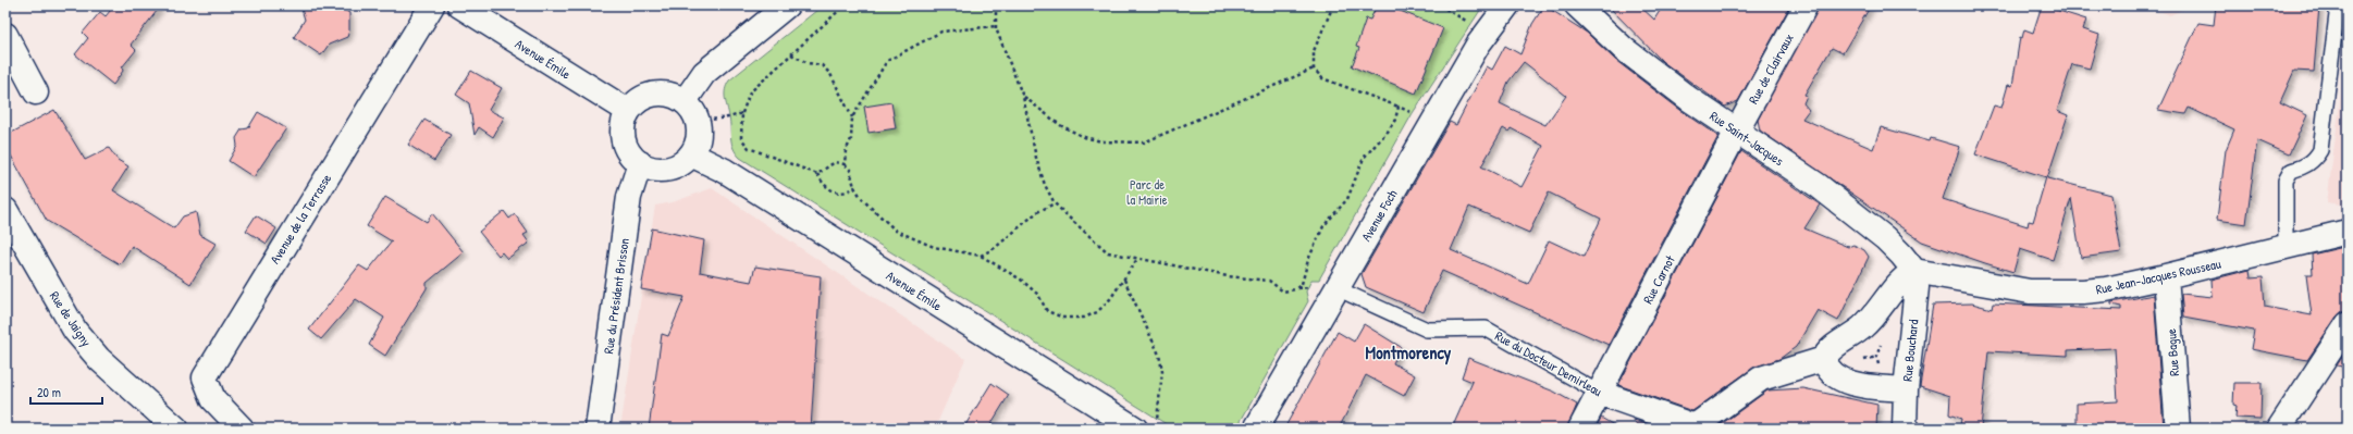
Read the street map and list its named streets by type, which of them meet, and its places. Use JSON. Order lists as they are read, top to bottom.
{
  "streets": {
    "street": [
      "Avenue Émile",
      "Rue de Clairvaux",
      "Rue Saint-Jacques",
      "Avenue Foch",
      "Avenue de la Terrasse",
      "Rue Jean-Jacques Rousseau",
      "Rue Carnot",
      "Rue du Président Brisson",
      "Rue de Jaigny",
      "Rue Bouchard",
      "Rue Bague",
      "Rue du Docteur Demirleau"
    ]
  },
  "crossings": [
    ["Avenue Émile", "Rue du Président Brisson"],
    ["Rue de Clairvaux", "Rue Saint-Jacques"],
    ["Rue de Clairvaux", "Rue Carnot"],
    ["Rue Saint-Jacques", "Rue Jean-Jacques Rousseau"],
    ["Rue Saint-Jacques", "Rue Carnot"],
    ["Rue Saint-Jacques", "Rue Bouchard"],
    ["Avenue Foch", "Rue du Docteur Demirleau"],
    ["Rue Jean-Jacques Rousseau", "Rue Bouchard"],
    ["Rue Jean-Jacques Rousseau", "Rue Bague"],
    ["Rue Carnot", "Rue du Docteur Demirleau"]
  ],
  "districts": ["Montmorency"],
  "parks": ["Parc de la Mairie"],
  "scale_bar": "20 m"
}
